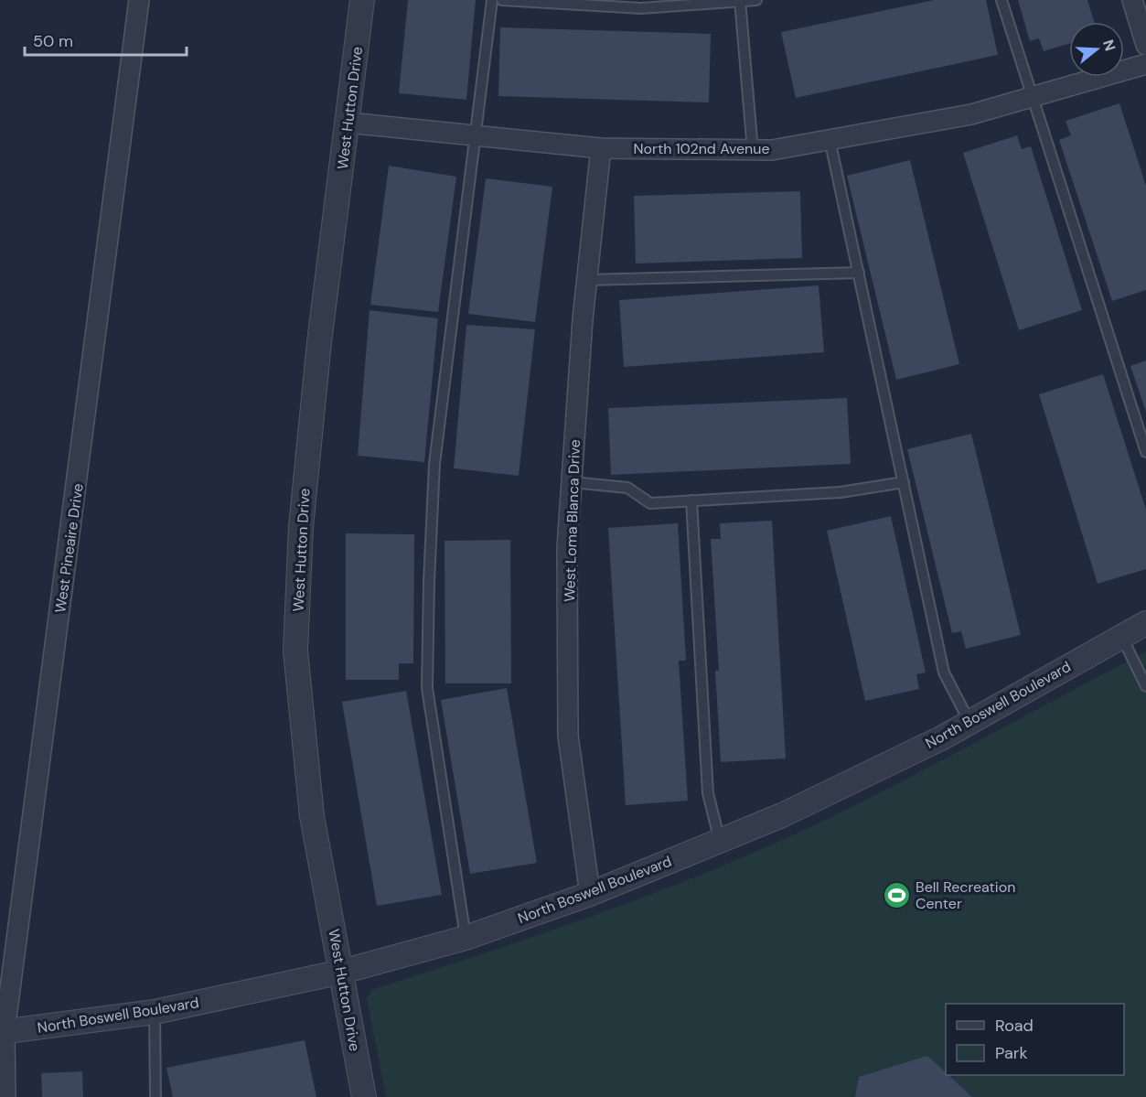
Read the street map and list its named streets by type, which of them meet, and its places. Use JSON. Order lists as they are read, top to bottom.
{
  "streets": {
    "street": [
      "West Hutton Drive",
      "North 102nd Avenue",
      "West Loma Blanca Drive",
      "West Pineaire Drive",
      "North Boswell Boulevard"
    ]
  },
  "crossings": [
    ["West Hutton Drive", "North 102nd Avenue"],
    ["West Hutton Drive", "North Boswell Boulevard"],
    ["North 102nd Avenue", "West Loma Blanca Drive"],
    ["West Loma Blanca Drive", "North Boswell Boulevard"],
    ["West Pineaire Drive", "North Boswell Boulevard"]
  ],
  "places": {
    "sports": ["Bell Recreation Center"]
  },
  "legend": ["Road", "Park"],
  "scale_bar": "50 m",
  "north": "right"
}
